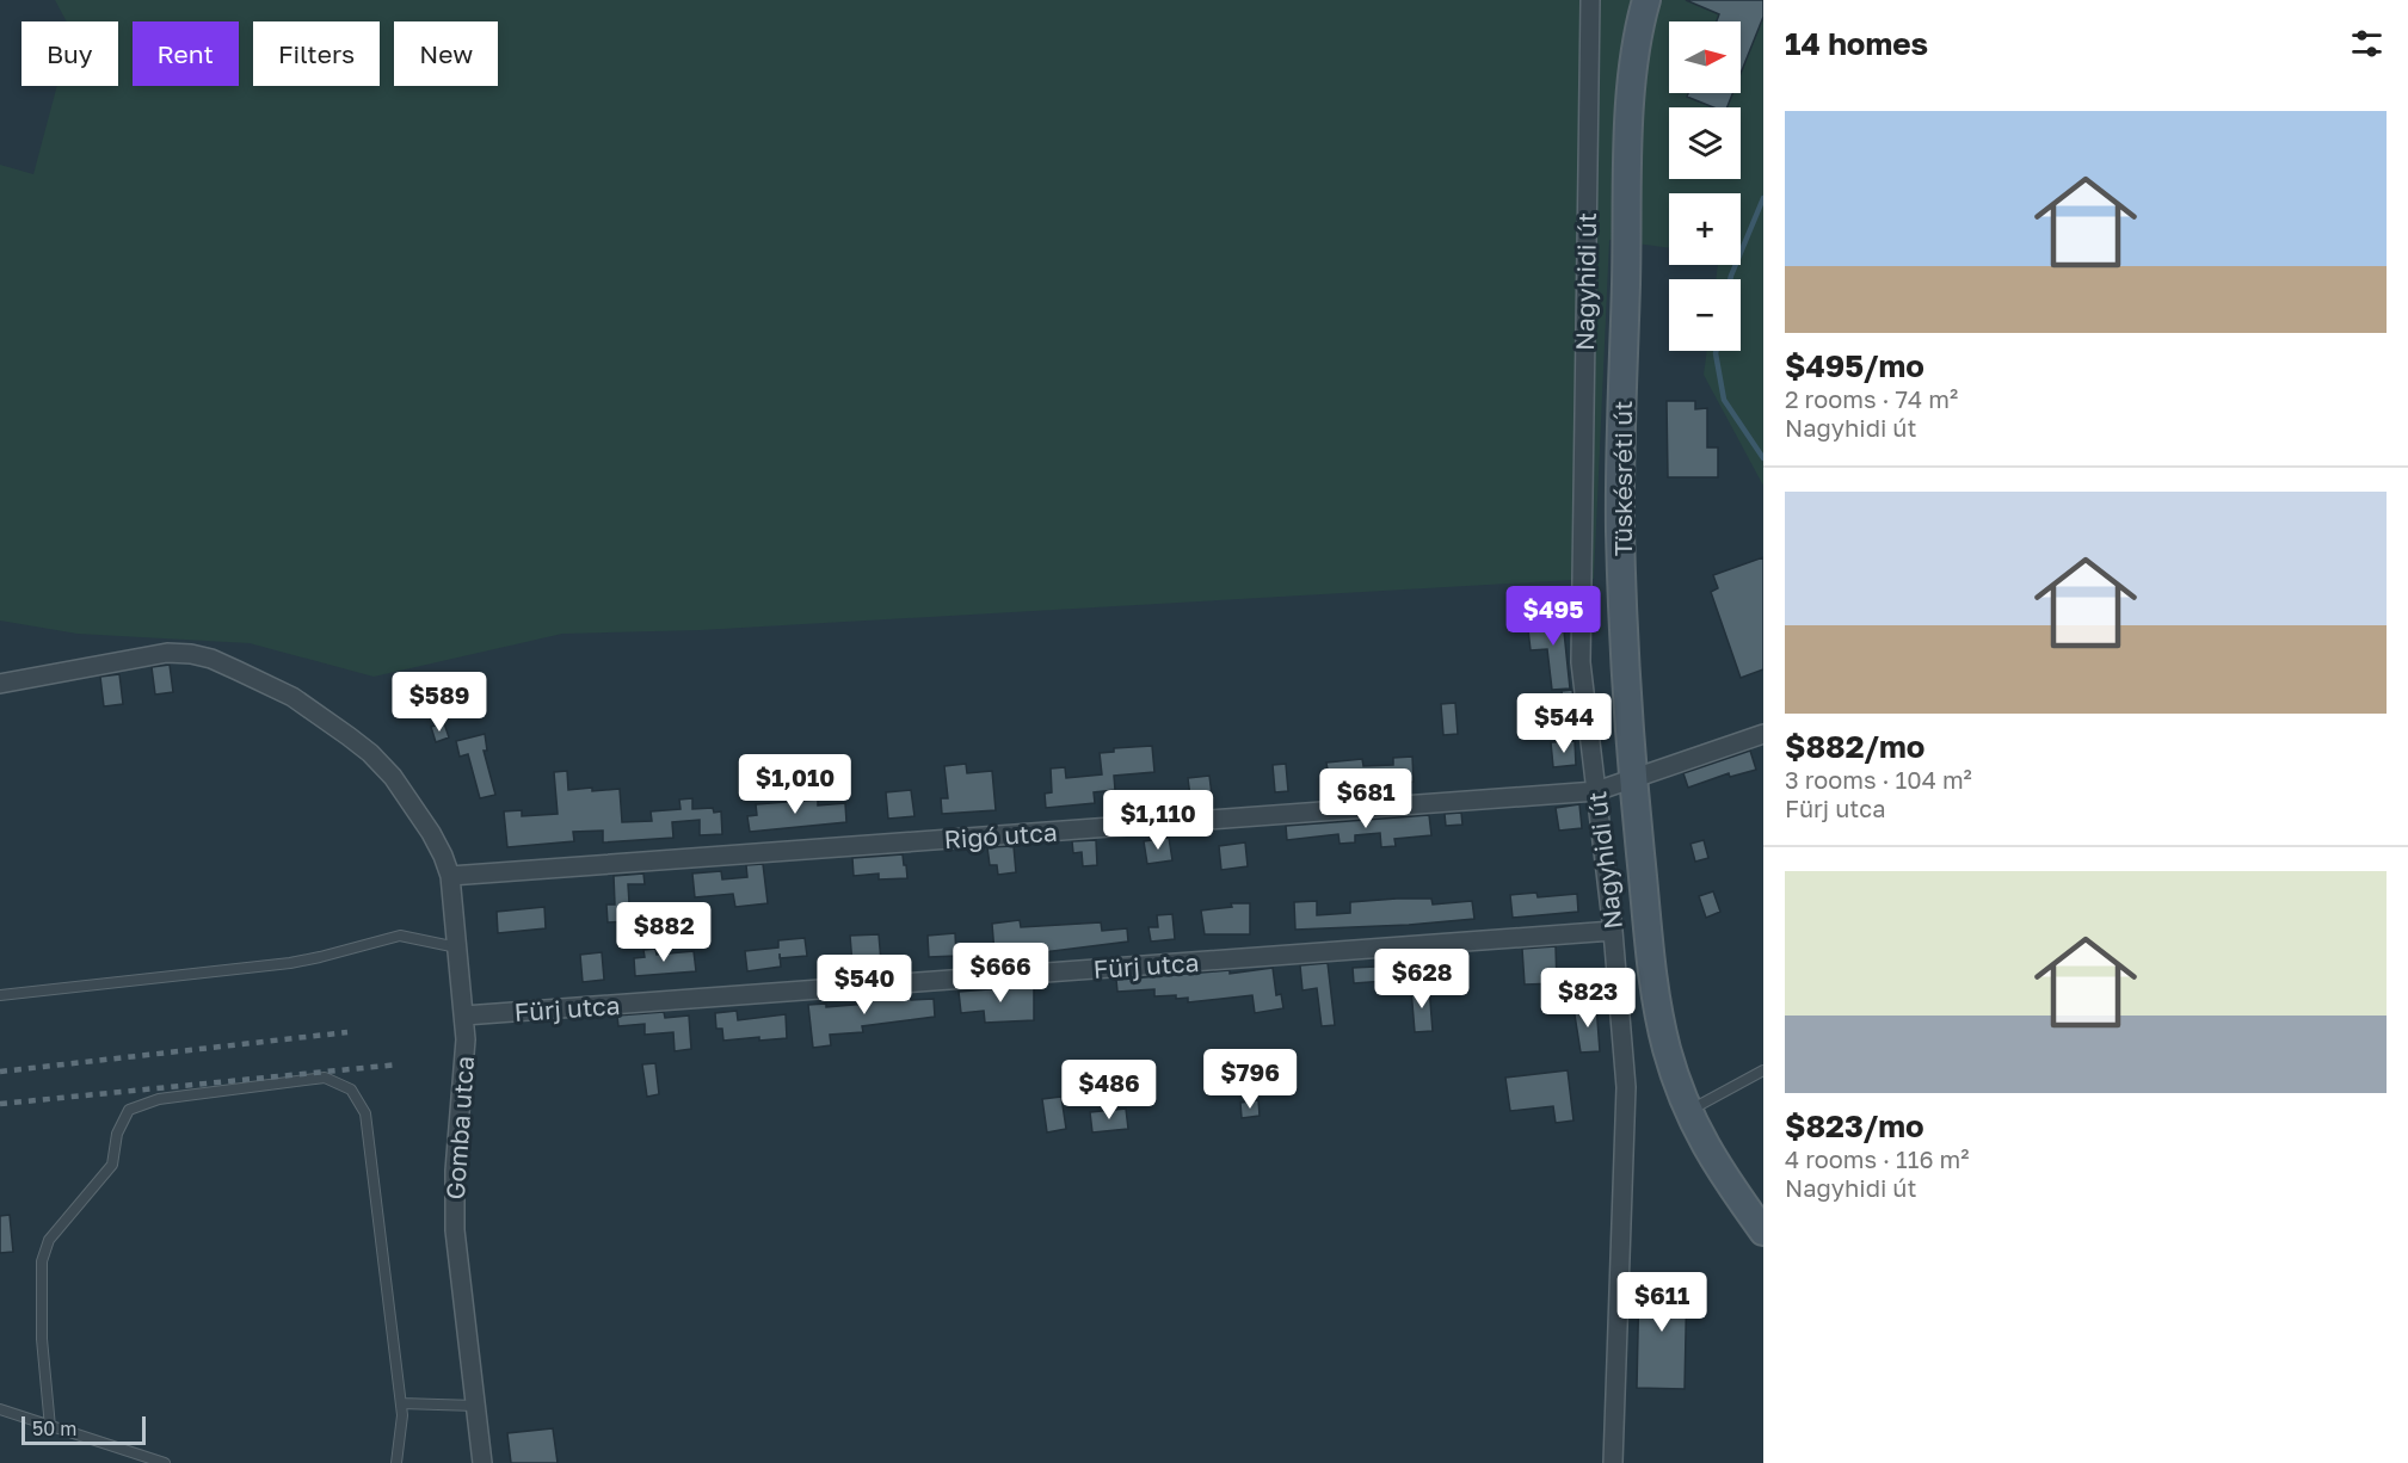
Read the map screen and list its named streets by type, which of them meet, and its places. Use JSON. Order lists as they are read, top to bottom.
{
  "streets": {
    "street": [
      "Nagyhidi út",
      "Tüskésréti út",
      "Rigó utca",
      "Fürj utca",
      "Gomba utca"
    ]
  },
  "crossings": [
    ["Nagyhidi út", "Rigó utca"],
    ["Nagyhidi út", "Fürj utca"],
    ["Tüskésréti út", "Rigó utca"],
    ["Rigó utca", "Gomba utca"],
    ["Fürj utca", "Gomba utca"]
  ],
  "scale_bar": "50 m",
  "north": "right",
  "page": {
    "heading": "14 homes",
    "map_buttons": ["+", "−"],
    "chip": [
      "Buy",
      "Rent",
      "Filters",
      "New"
    ],
    "list": [
      {
        "name": "$495/mo",
        "note": "2 rooms · 74 m² · Nagyhidi út"
      },
      {
        "name": "$882/mo",
        "note": "3 rooms · 104 m² · Fürj utca"
      },
      {
        "name": "$823/mo",
        "note": "4 rooms · 116 m² · Nagyhidi út"
      }
    ],
    "price": [
      "$495",
      "$589",
      "$544",
      "$1,010",
      "$681",
      "$1,110",
      "$882",
      "$666",
      "$628",
      "$540",
      "$823",
      "$796",
      "$486",
      "$611"
    ],
    "scale": "50 m"
  }
}
